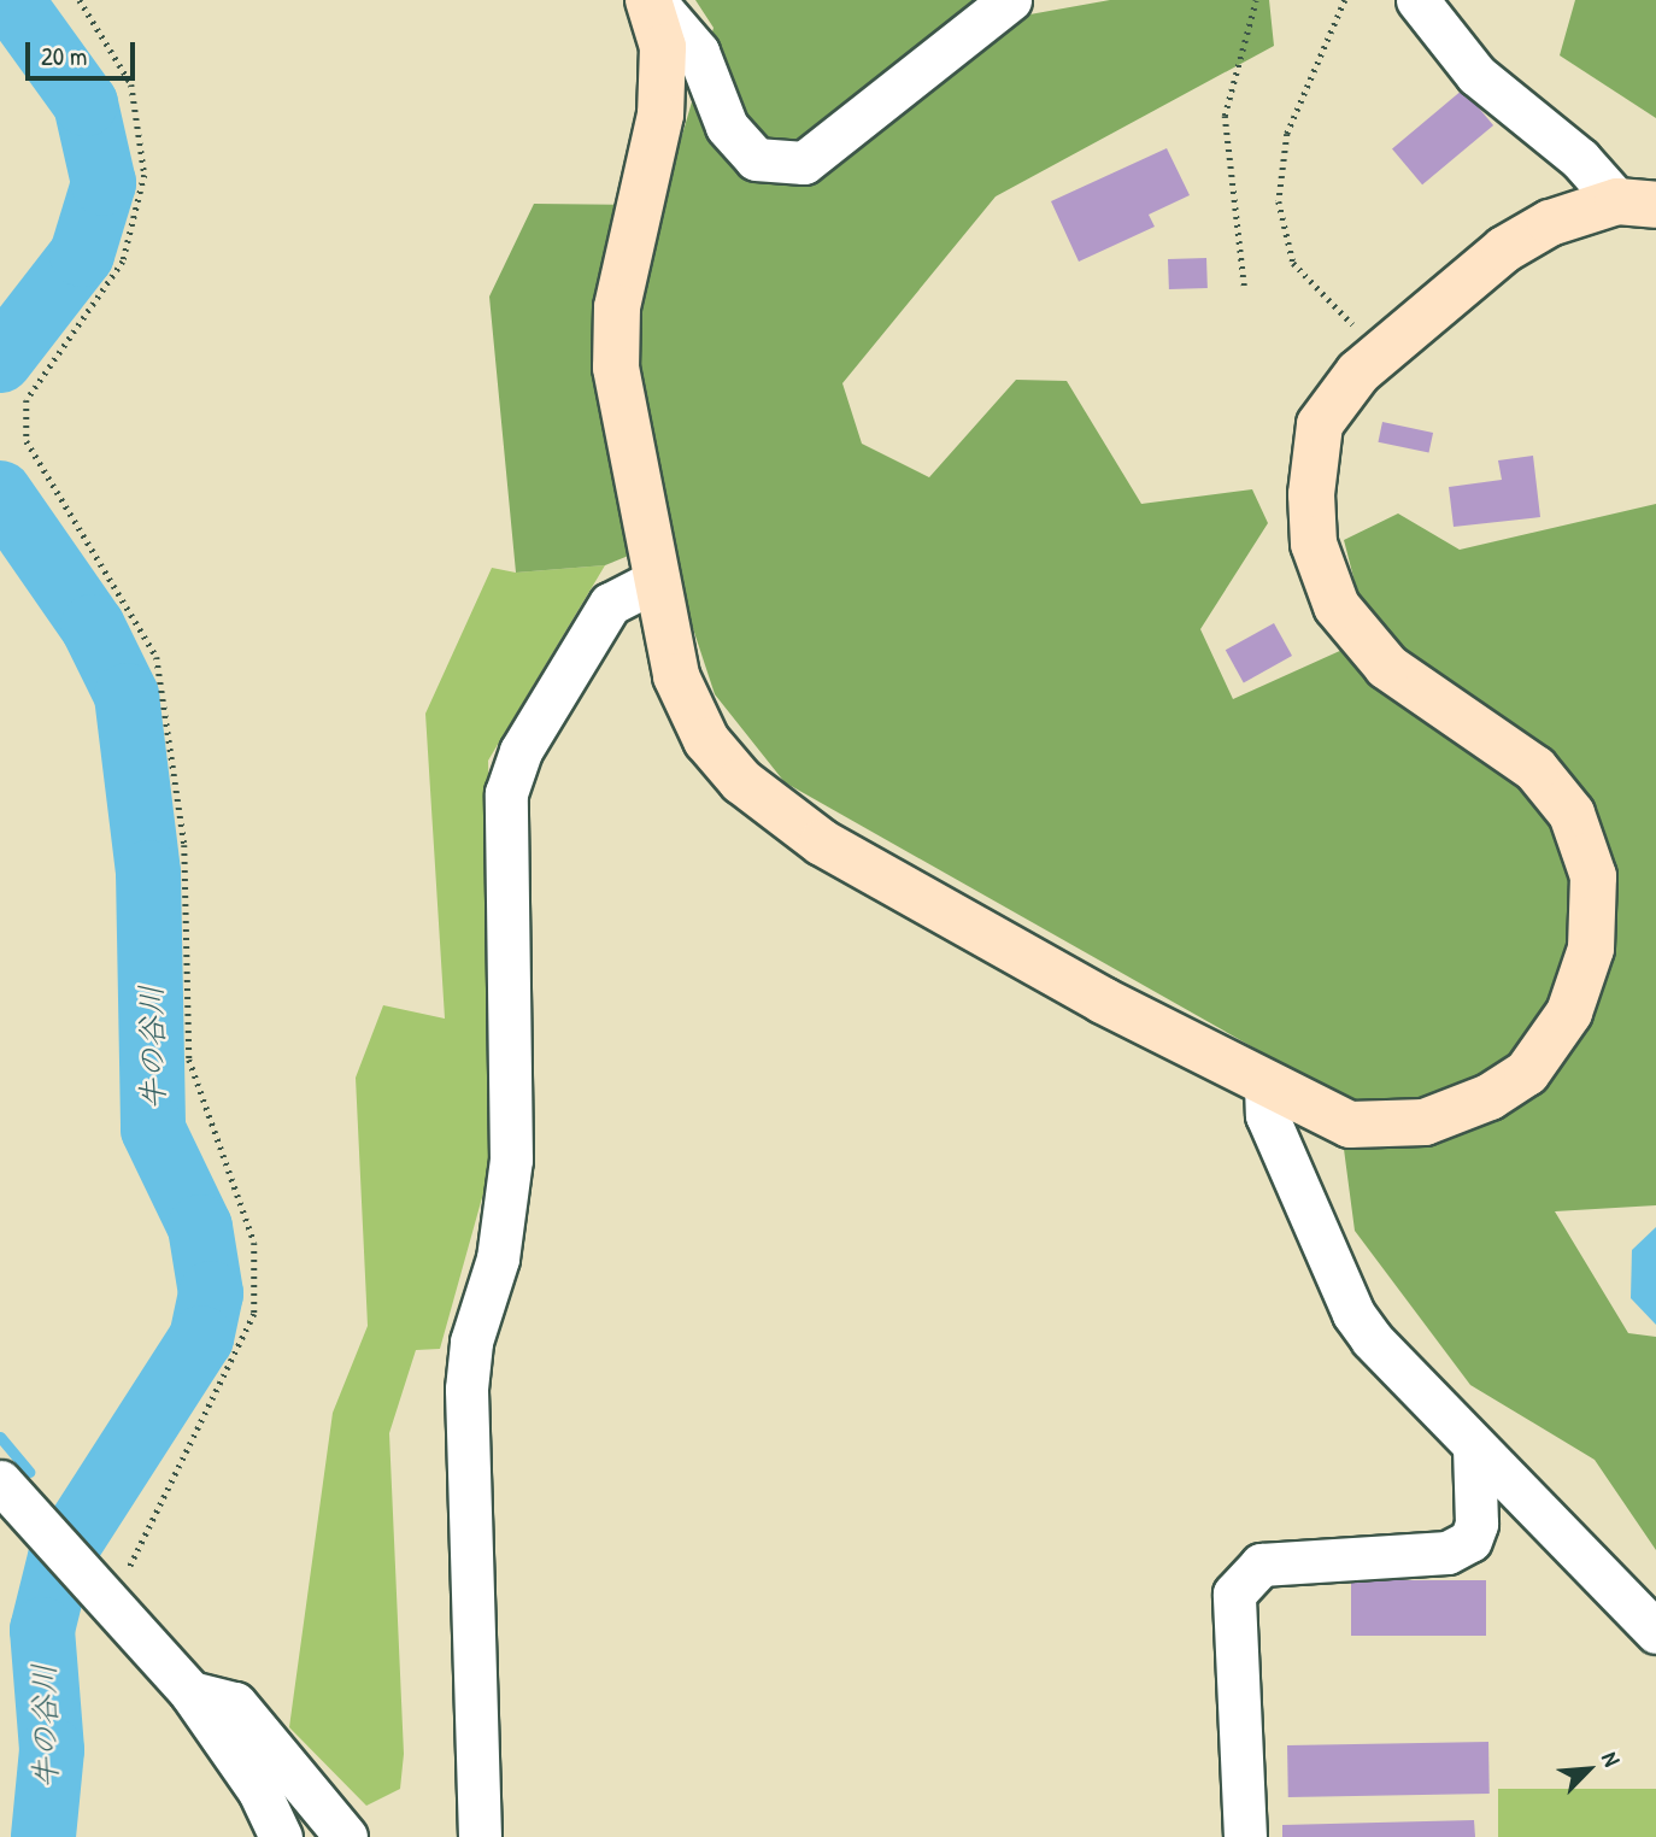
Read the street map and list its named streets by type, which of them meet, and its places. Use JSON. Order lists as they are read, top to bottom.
{
  "water": ["牛の谷川"],
  "scale_bar": "20 m",
  "north": "top right"
}
